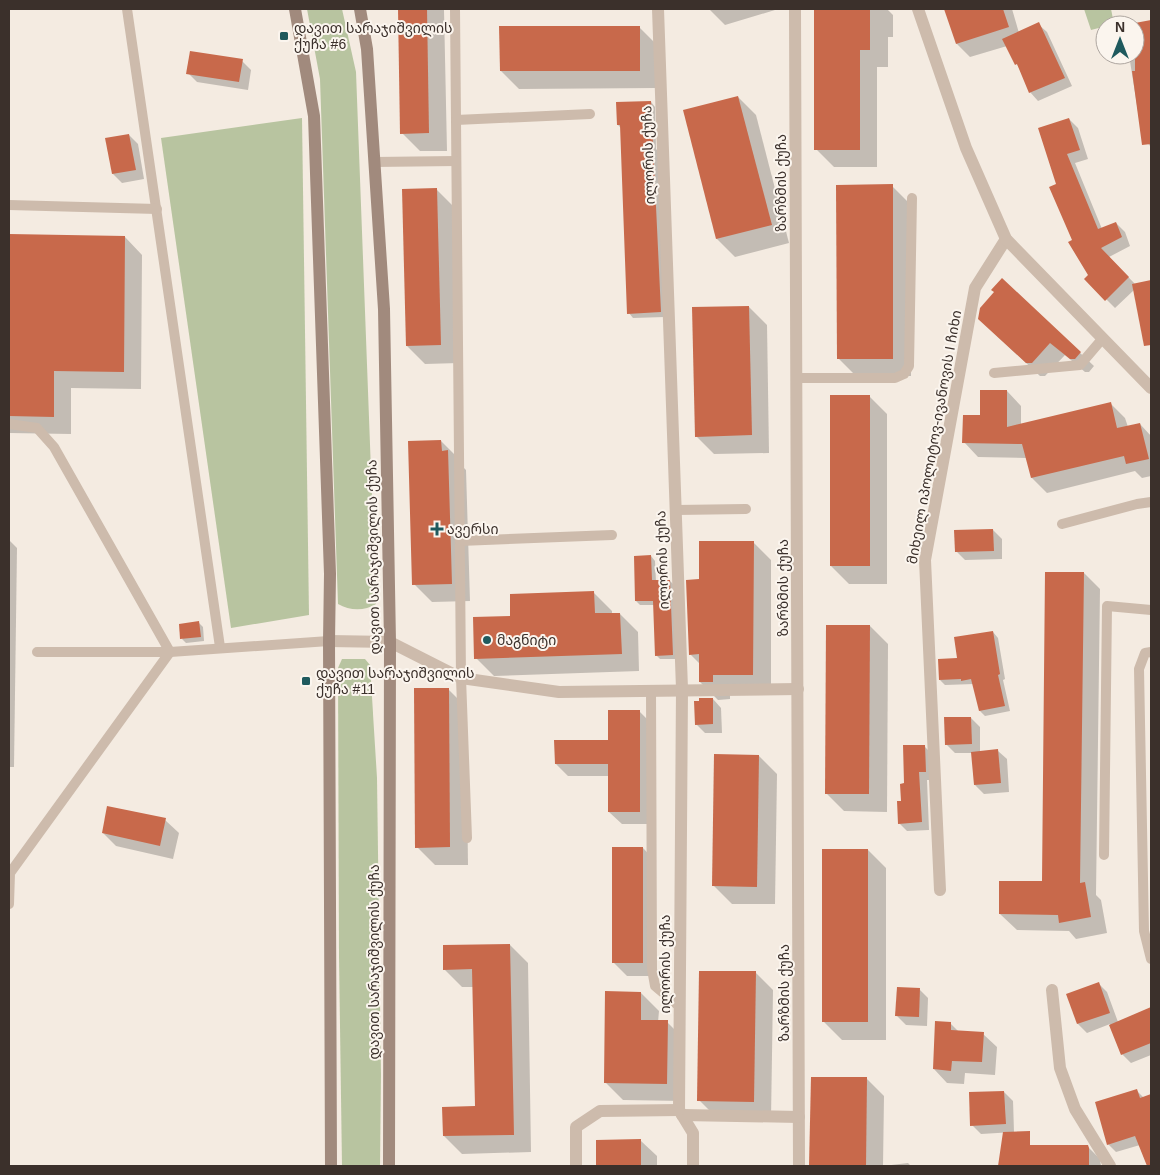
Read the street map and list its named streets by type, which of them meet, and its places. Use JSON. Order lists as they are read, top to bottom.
{
  "streets": {
    "main road": ["დავით სარაჯიშვილის ქუჩა"],
    "street": ["ილორის ქუჩა", "ზარზმის ქუჩა", "მიხეილ იპოლიტოვ-ივანოვის I ჩიხი"]
  },
  "places": {
    "transit": ["დავით სარაჯიშვილის ქუჩა #6", "დავით სარაჯიშვილის ქუჩა #11"],
    "health": ["ავერსი"],
    "other": ["მაგნიტი"]
  },
  "north": "top"
}
